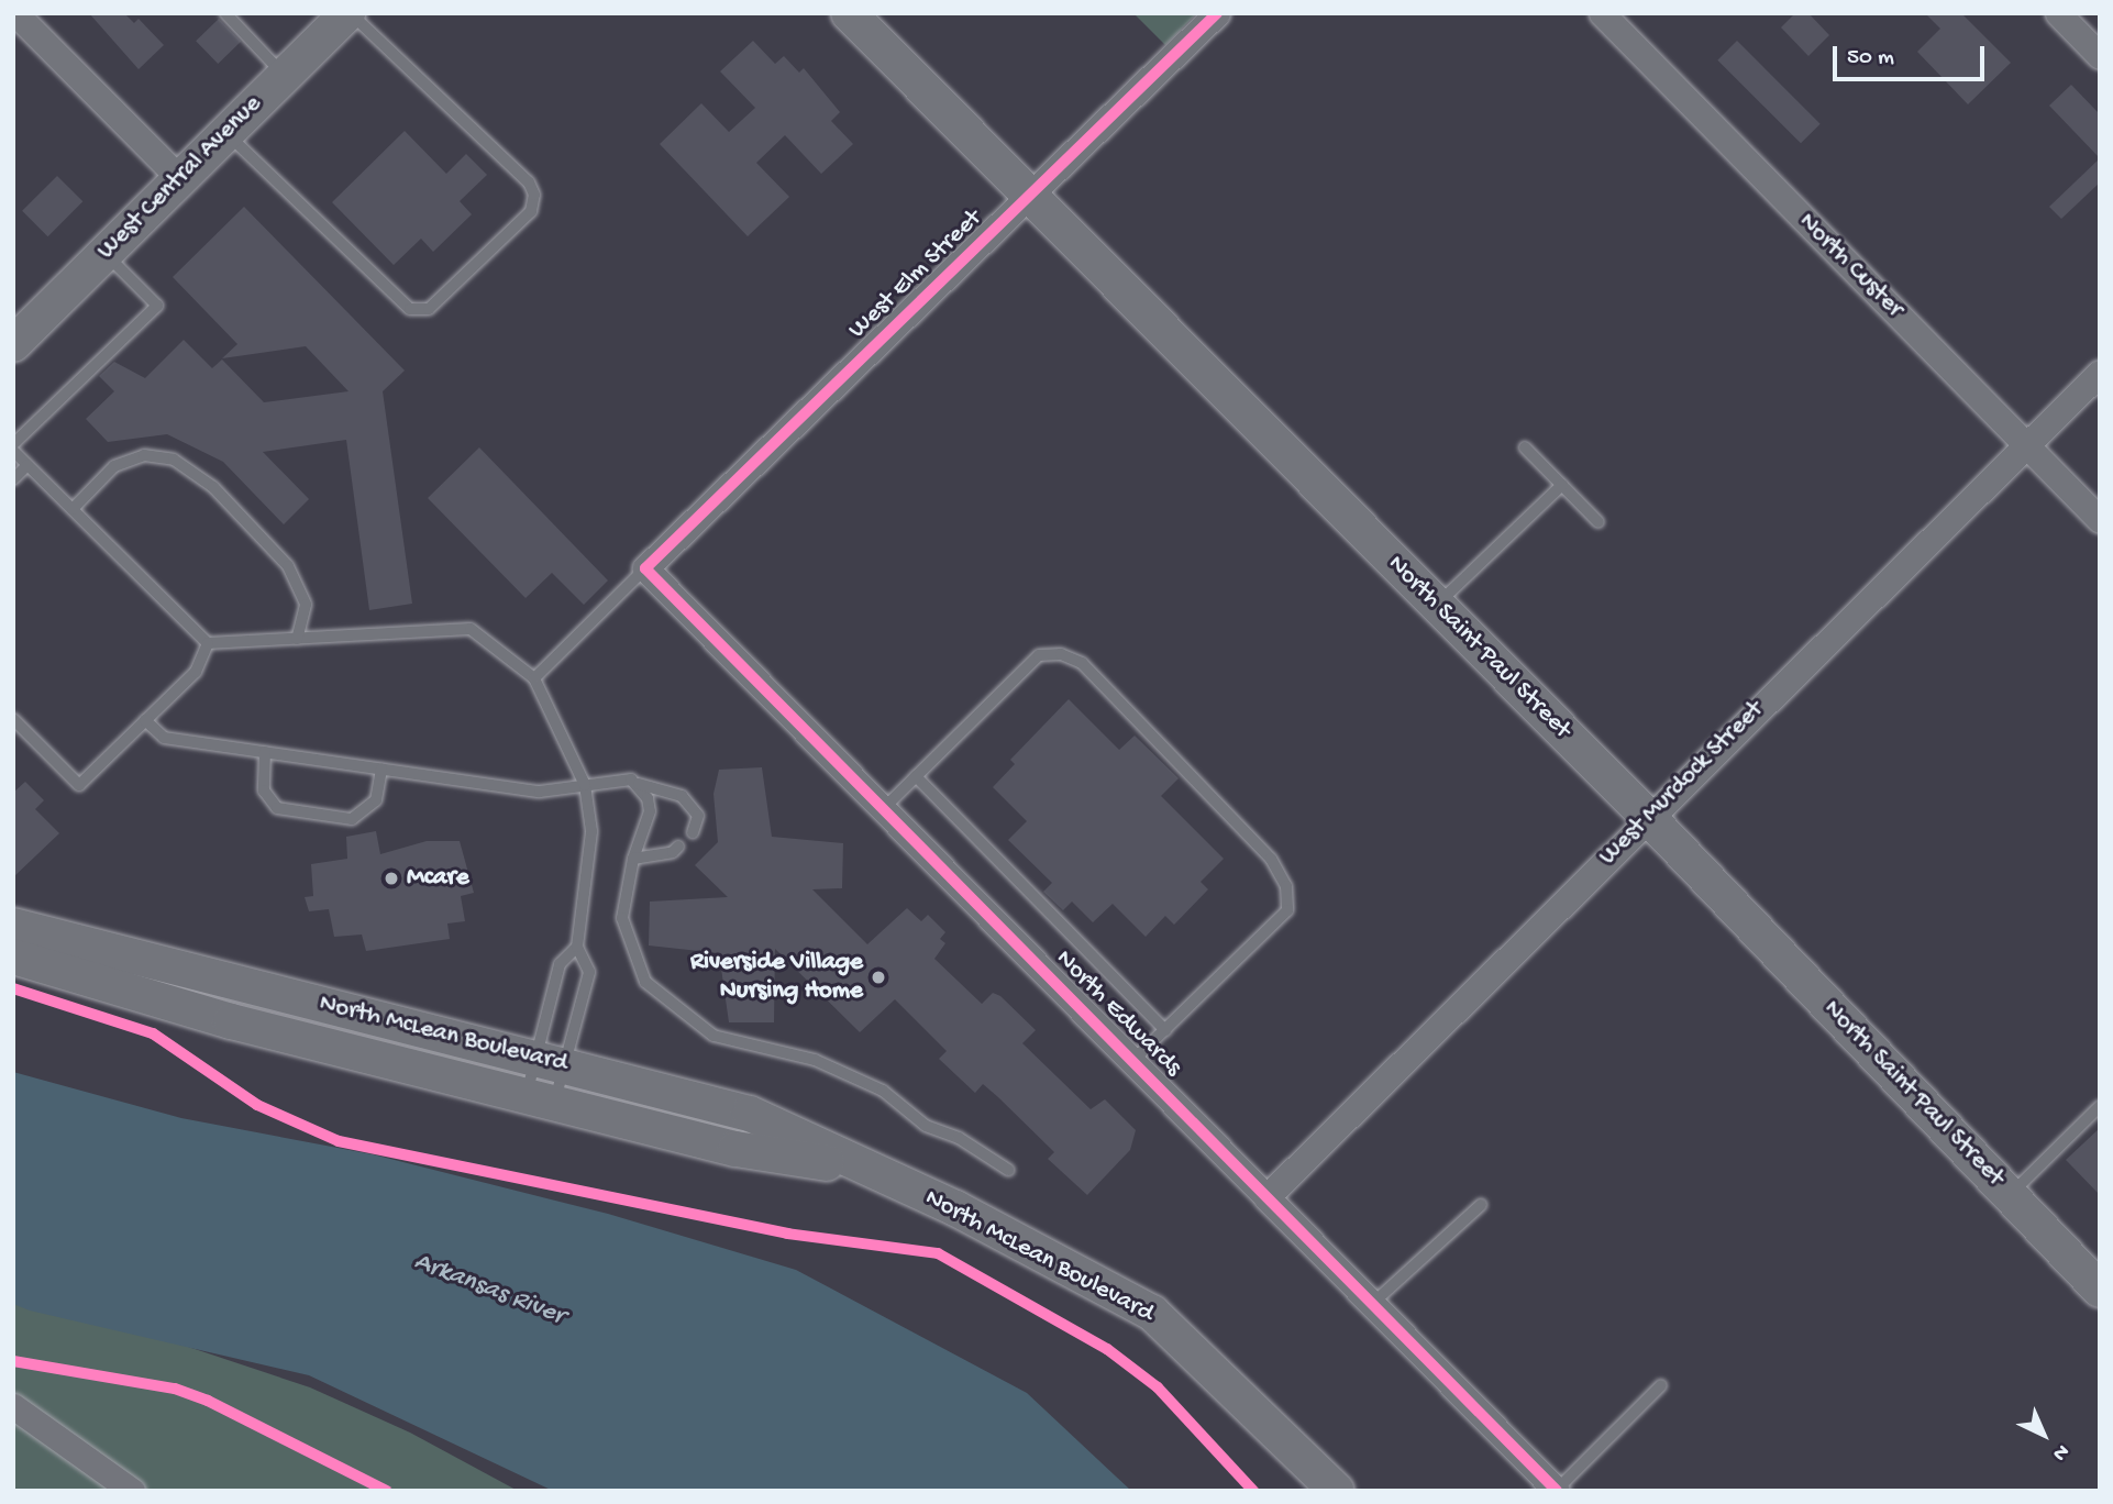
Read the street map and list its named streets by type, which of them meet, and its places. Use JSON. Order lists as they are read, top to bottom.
{
  "streets": {
    "main road": ["West Central Avenue", "North Saint Paul Street", "North McLean Boulevard"],
    "street": [
      "North Custer",
      "West Elm Street",
      "West Murdock Street",
      "North Edwards"
    ]
  },
  "crossings": [
    ["North Custer", "West Murdock Street"],
    ["West Elm Street", "North Saint Paul Street"],
    ["West Elm Street", "North Edwards"],
    ["North Saint Paul Street", "West Murdock Street"],
    ["West Murdock Street", "North Edwards"]
  ],
  "water": ["Arkansas River"],
  "places": ["Mcare", "Riverside Village Nursing Home"],
  "scale_bar": "50 m",
  "north": "bottom right"
}
